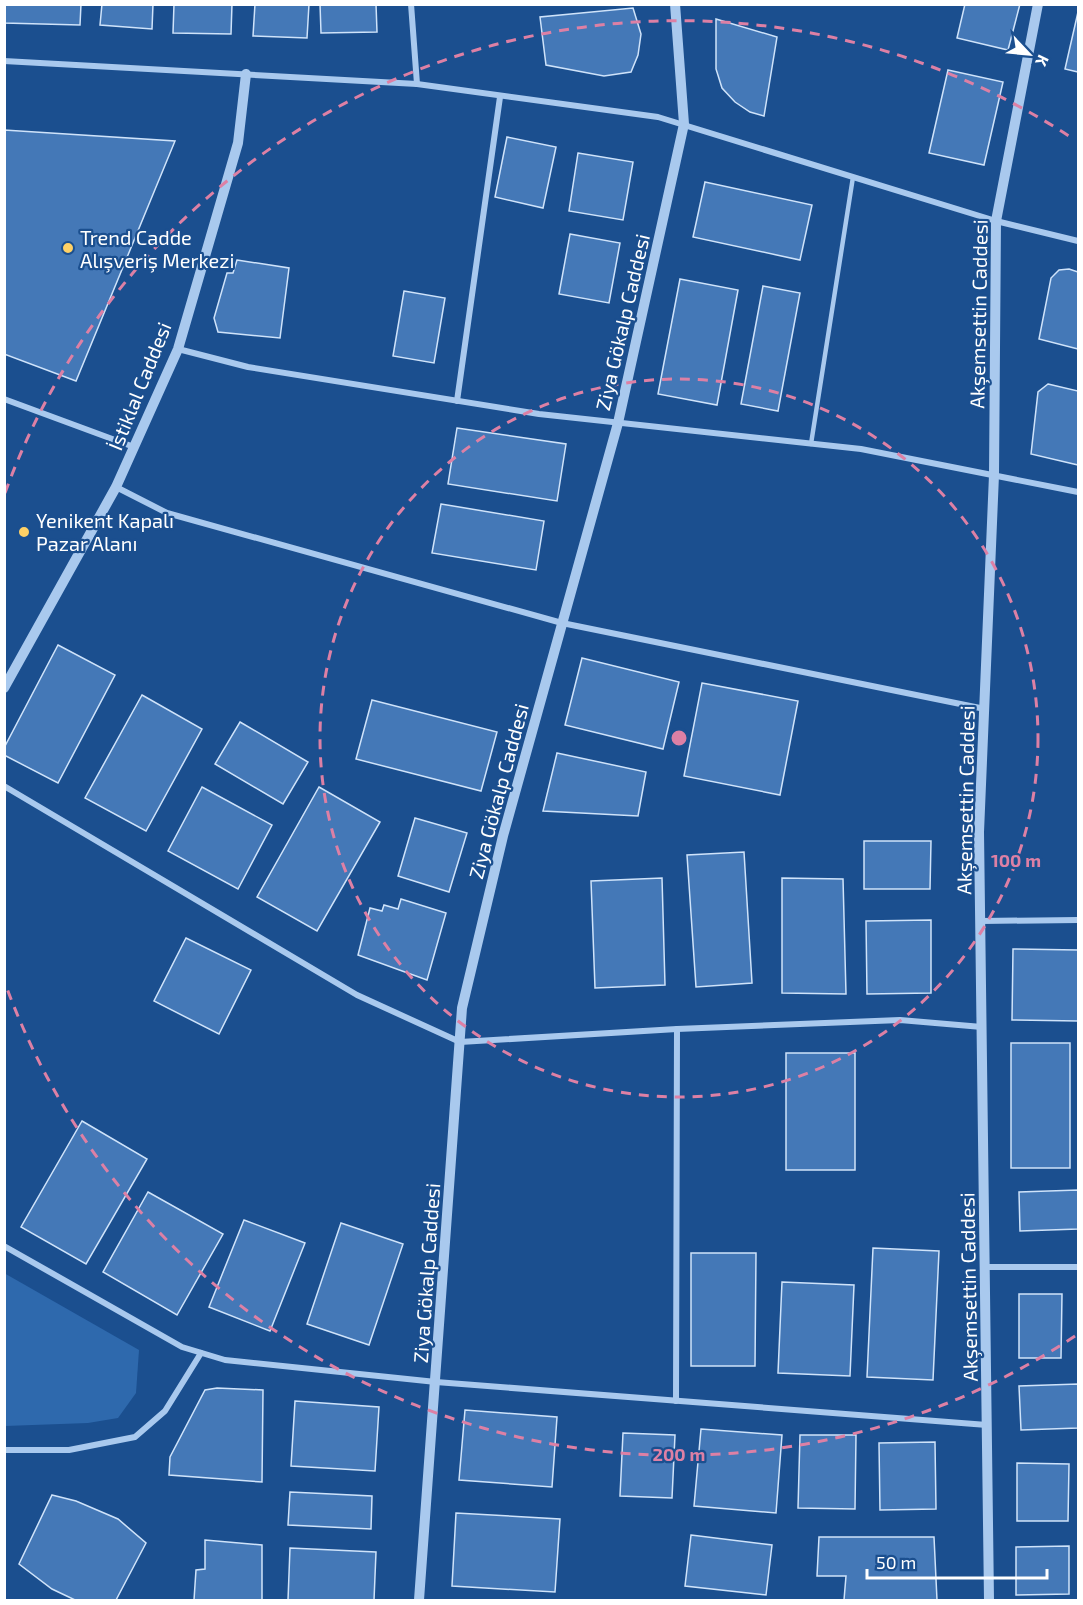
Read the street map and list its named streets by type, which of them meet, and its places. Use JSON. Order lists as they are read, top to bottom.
{
  "streets": {
    "street": ["Akşemsettin Caddesi", "Ziya Gökalp Caddesi", "İstiklal Caddesi"]
  },
  "places": ["Trend Cadde Alışveriş Merkezi", "Yenikent Kapalı Pazar Alanı"],
  "scale_bar": "50 m",
  "north": "bottom right",
  "rings": ["100 m", "200 m"]
}
